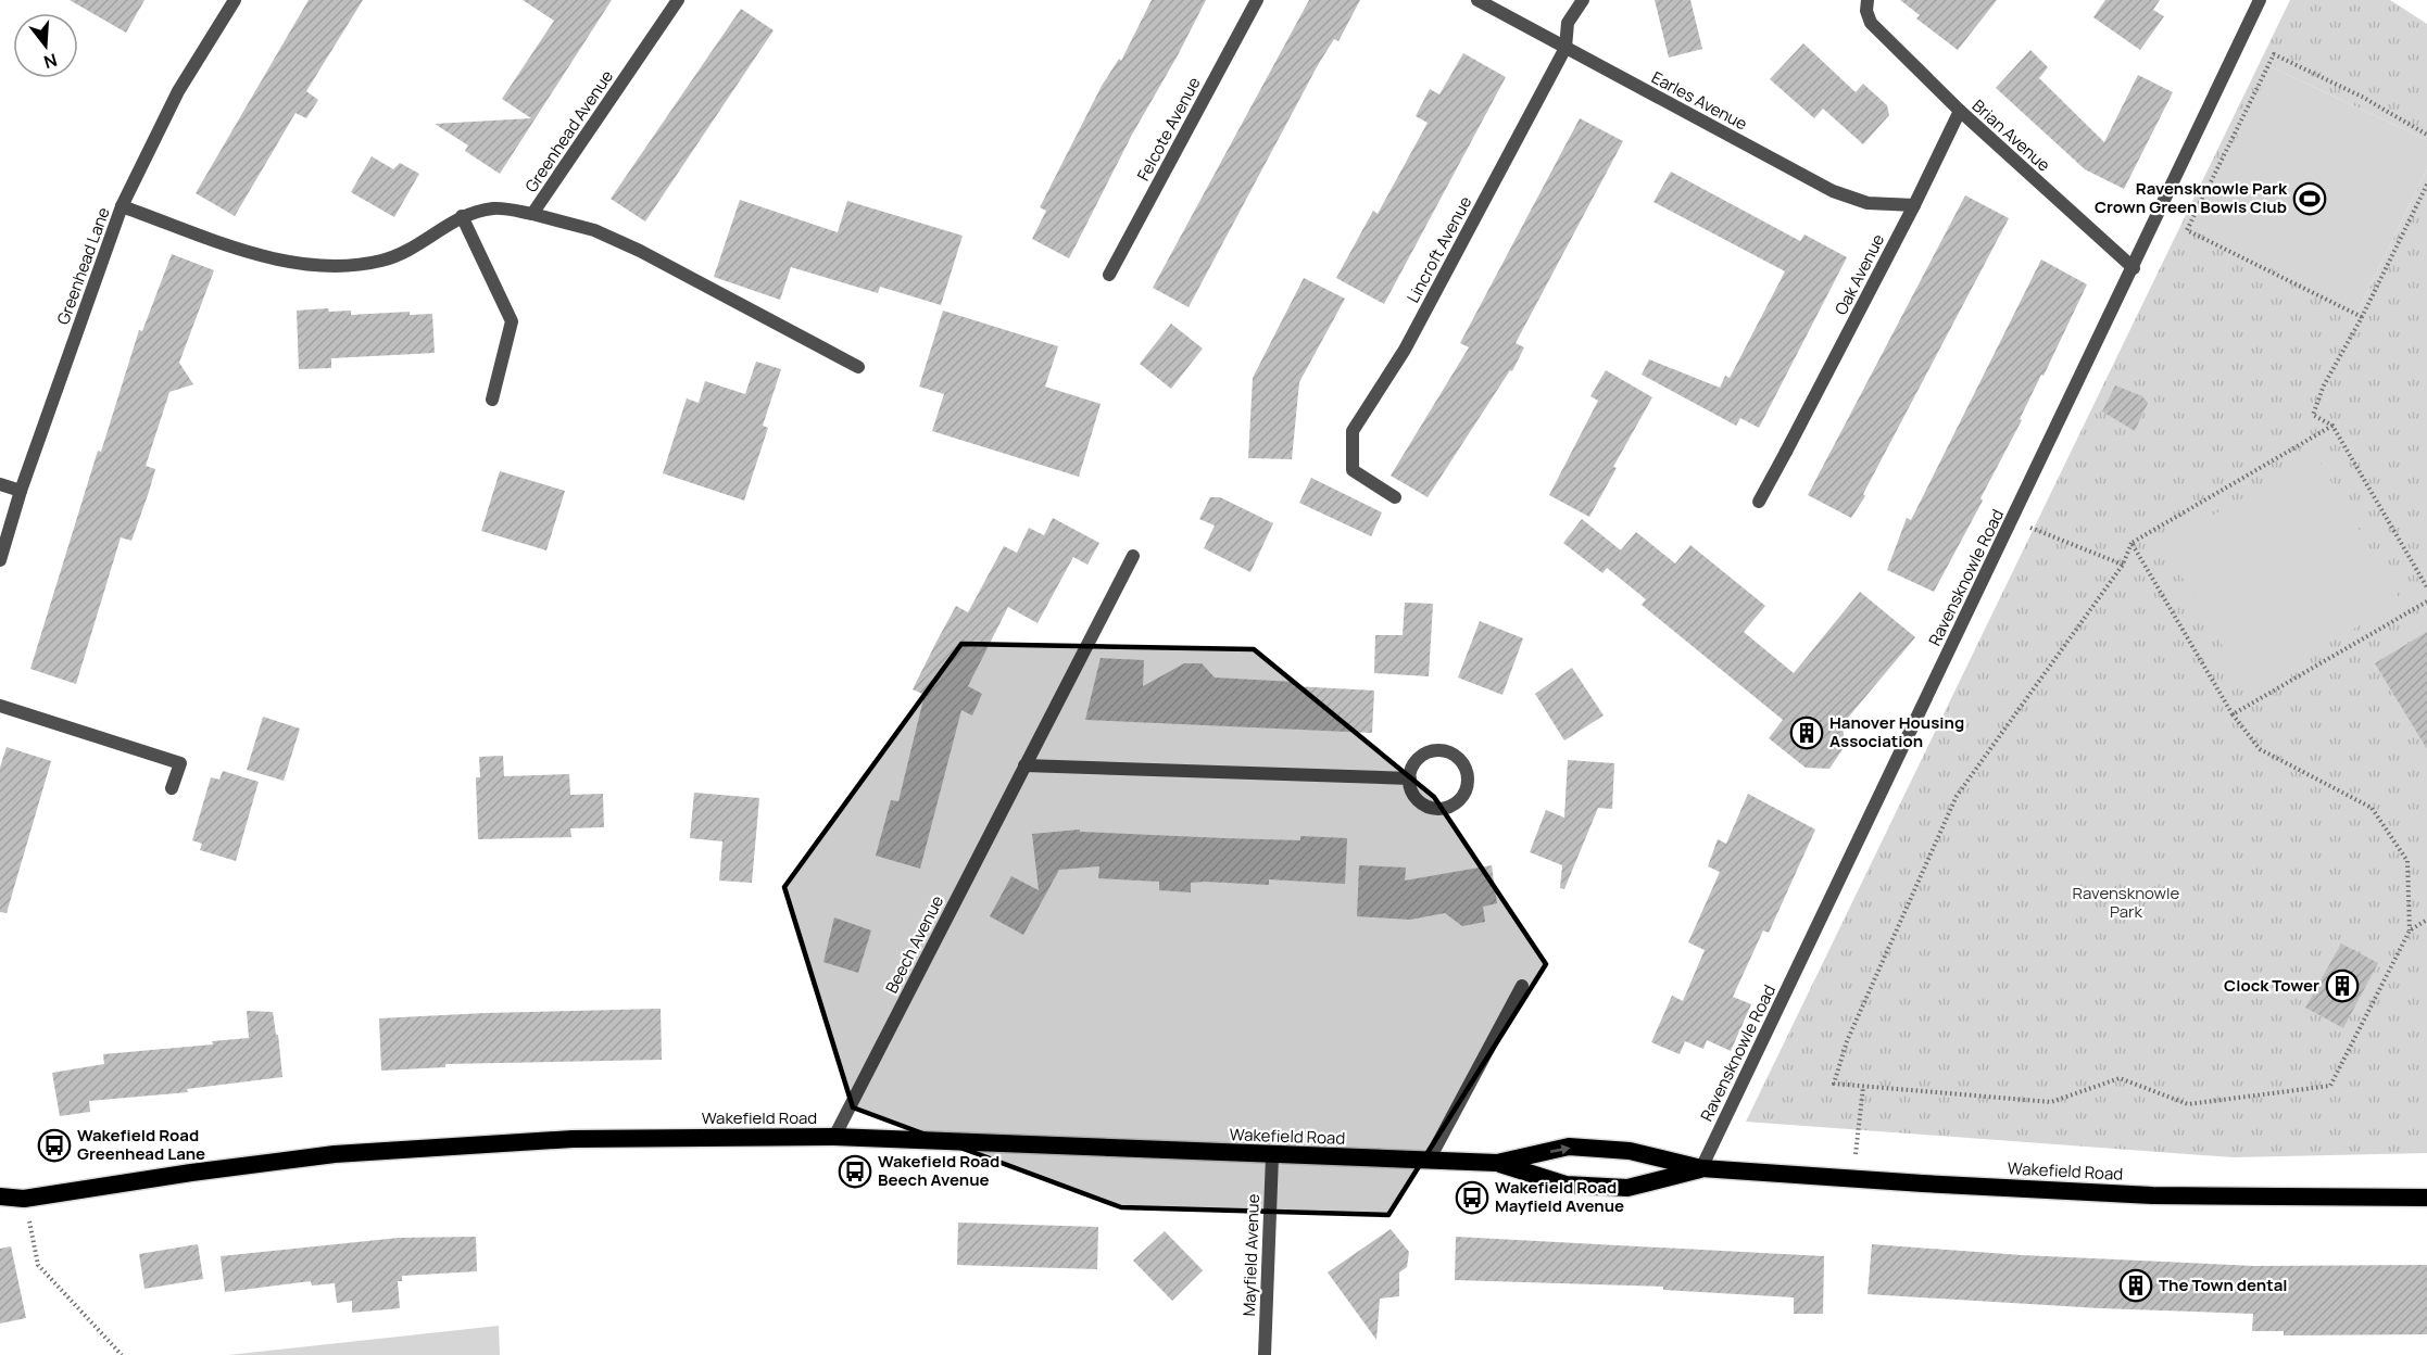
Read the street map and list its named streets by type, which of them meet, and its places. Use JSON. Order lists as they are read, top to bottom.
{
  "streets": {
    "highway": ["Wakefield Road"],
    "street": [
      "Earles Avenue",
      "Felcote Avenue",
      "Greenhead Avenue",
      "Brian Avenue",
      "Lincroft Avenue",
      "Greenhead Lane",
      "Oak Avenue",
      "Ravensknowle Road",
      "Beech Avenue",
      "Mayfield Avenue"
    ]
  },
  "crossings": [
    ["Earles Avenue", "Lincroft Avenue"],
    ["Earles Avenue", "Oak Avenue"],
    ["Greenhead Avenue", "Greenhead Lane"],
    ["Brian Avenue", "Oak Avenue"],
    ["Brian Avenue", "Ravensknowle Road"],
    ["Ravensknowle Road", "Wakefield Road"],
    ["Beech Avenue", "Wakefield Road"],
    ["Wakefield Road", "Mayfield Avenue"]
  ],
  "parks": ["Ravensknowle Park"],
  "places": {
    "sports": ["Ravensknowle Park Crown Green Bowls Club"],
    "building": ["Hanover Housing Association", "Clock Tower", "The Town dental"],
    "bus stop": ["Wakefield Road Greenhead Lane", "Wakefield Road Beech Avenue", "Wakefield Road Mayfield Avenue"]
  },
  "north": "bottom"
}
